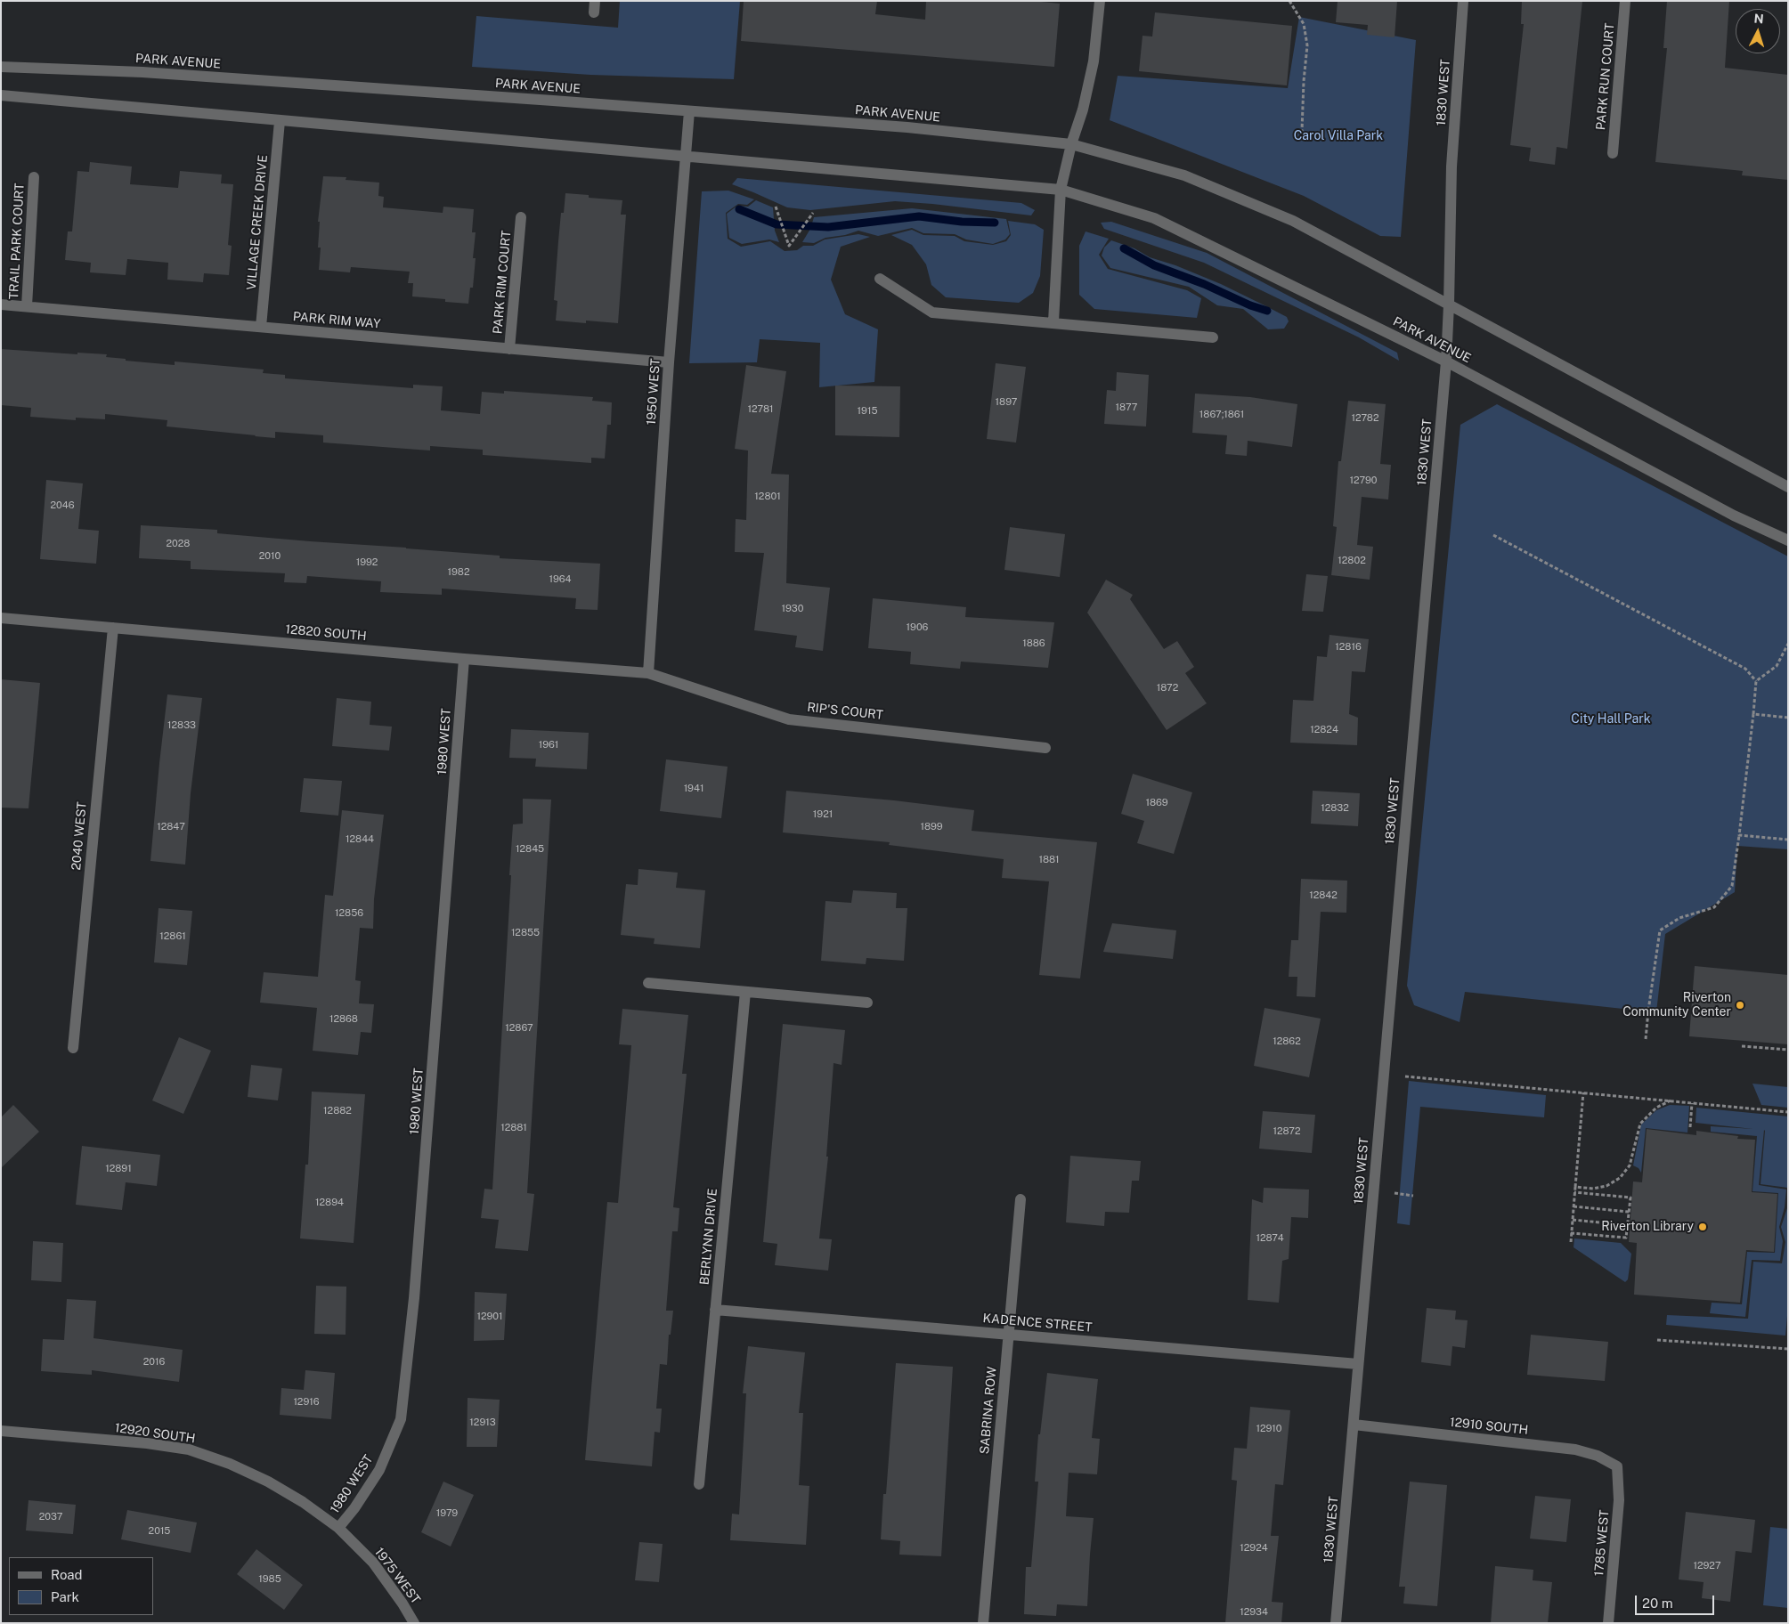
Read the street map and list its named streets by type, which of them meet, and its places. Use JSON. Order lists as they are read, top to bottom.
{
  "streets": {
    "street": [
      "PARK AVENUE",
      "PARK RUN COURT",
      "1830 WEST",
      "VILLAGE CREEK DRIVE",
      "TRAIL PARK COURT",
      "PARK RIM COURT",
      "PARK RIM WAY",
      "1950 WEST",
      "12820 SOUTH",
      "RIP'S COURT",
      "1980 WEST",
      "2040 WEST",
      "BERLYNN DRIVE",
      "KADENCE STREET",
      "SABRINA ROW",
      "12910 SOUTH",
      "12920 SOUTH",
      "1785 WEST",
      "1975 WEST"
    ]
  },
  "crossings": [
    ["PARK AVENUE", "1830 WEST"],
    ["PARK AVENUE", "VILLAGE CREEK DRIVE"],
    ["PARK AVENUE", "1950 WEST"],
    ["1830 WEST", "KADENCE STREET"],
    ["1830 WEST", "12910 SOUTH"],
    ["VILLAGE CREEK DRIVE", "PARK RIM WAY"],
    ["TRAIL PARK COURT", "PARK RIM WAY"],
    ["PARK RIM COURT", "PARK RIM WAY"],
    ["PARK RIM WAY", "1950 WEST"],
    ["1950 WEST", "12820 SOUTH"],
    ["1950 WEST", "RIP'S COURT"],
    ["12820 SOUTH", "RIP'S COURT"],
    ["12820 SOUTH", "1980 WEST"],
    ["12820 SOUTH", "2040 WEST"],
    ["1980 WEST", "12920 SOUTH"],
    ["1980 WEST", "1975 WEST"],
    ["BERLYNN DRIVE", "KADENCE STREET"],
    ["KADENCE STREET", "SABRINA ROW"],
    ["12910 SOUTH", "1785 WEST"],
    ["12920 SOUTH", "1975 WEST"]
  ],
  "parks": ["Carol Villa Park", "City Hall Park"],
  "places": ["Riverton Community Center", "Riverton Library"],
  "house_numbers": [
    "1897",
    "1877",
    "12781",
    "1915",
    "1867;1861",
    "12782",
    "12790",
    "12801",
    "2046",
    "2028",
    "2010",
    "12802",
    "1992",
    "1982",
    "1964",
    "1930",
    "1906",
    "1886",
    "12816",
    "1872",
    "12833",
    "12824",
    "1961",
    "1941",
    "1869",
    "12832",
    "1921",
    "12847",
    "1899",
    "12844",
    "12845",
    "1881",
    "12842",
    "12856",
    "12855",
    "12861",
    "12868",
    "12867",
    "12862",
    "12882",
    "12881",
    "12872",
    "12891",
    "12894",
    "12874",
    "12901",
    "2016",
    "12916",
    "12913",
    "12910",
    "1979",
    "2037",
    "2015",
    "12924",
    "12927",
    "1985",
    "12934"
  ],
  "legend": ["Road", "Park"],
  "scale_bar": "20 m",
  "north": "top"
}
